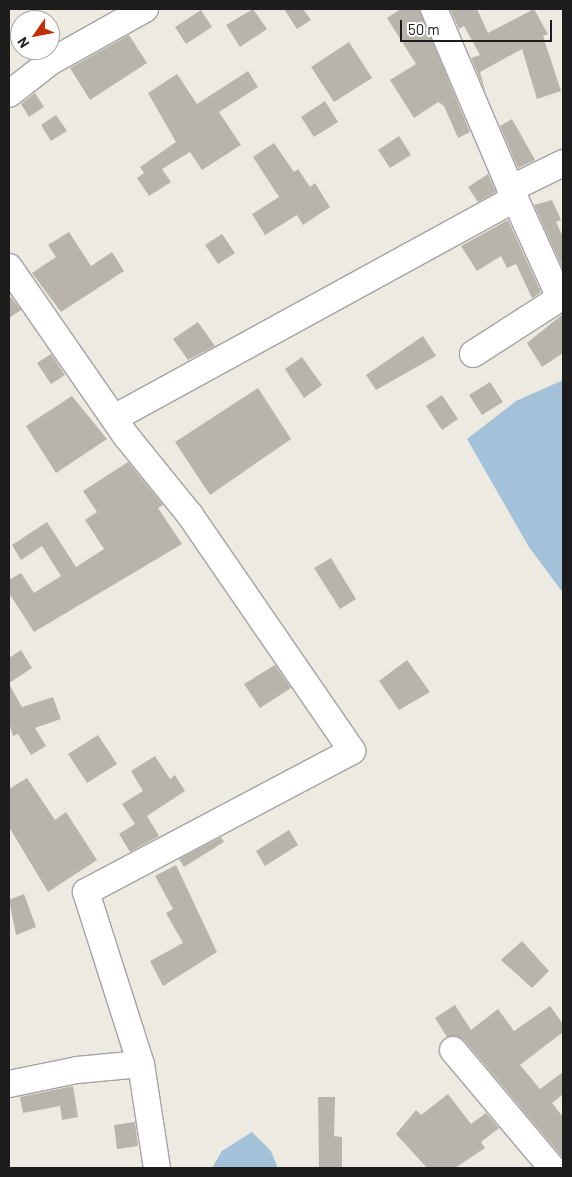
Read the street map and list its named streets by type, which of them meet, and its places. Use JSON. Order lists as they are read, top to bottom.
{
  "scale_bar": "50 m",
  "north": "bottom left"
}
